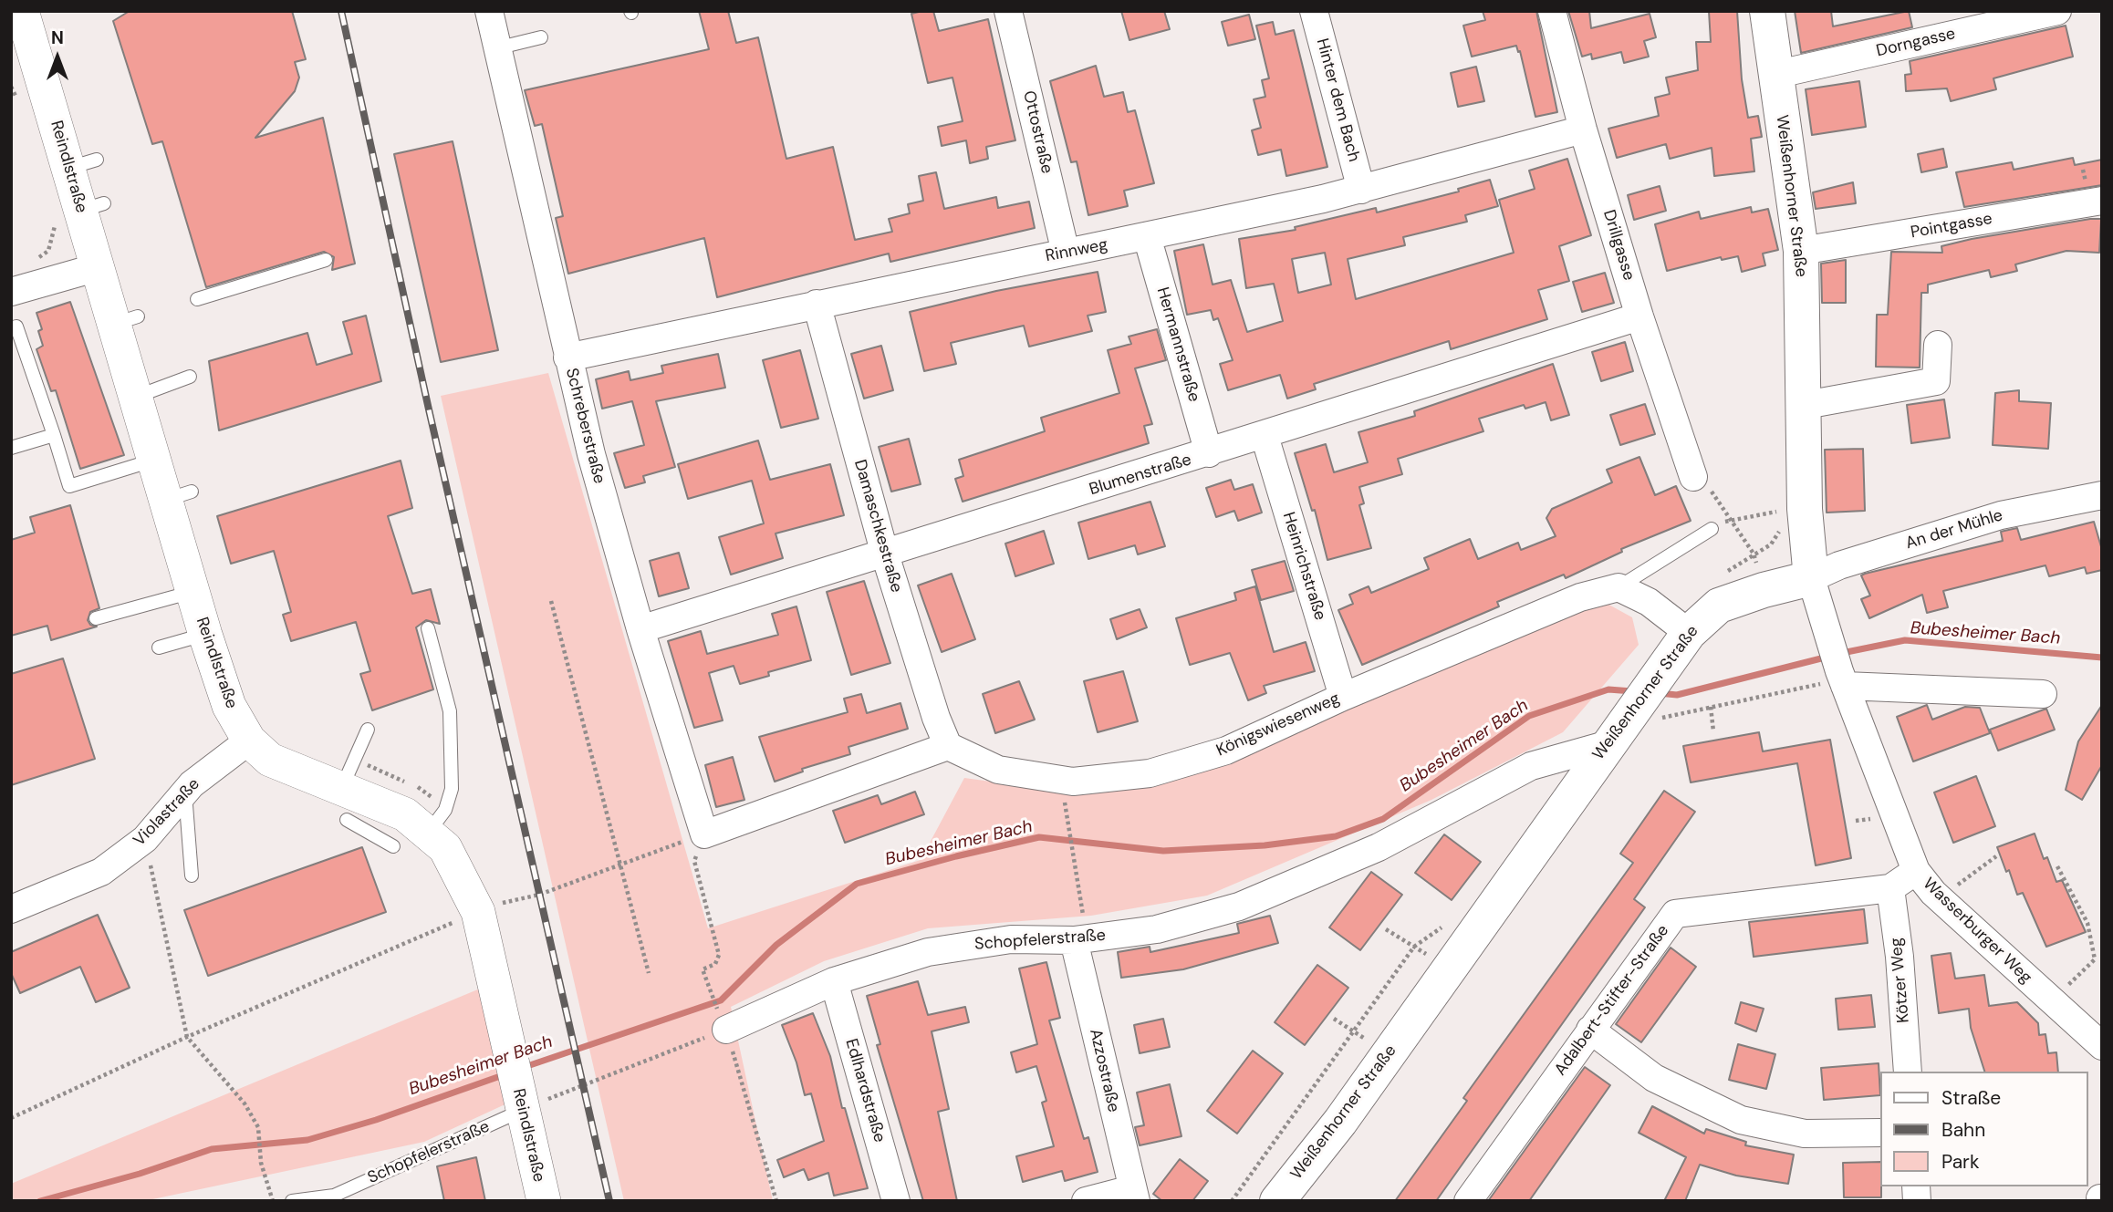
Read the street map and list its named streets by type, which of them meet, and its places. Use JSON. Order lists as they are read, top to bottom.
{
  "streets": {
    "main road": ["Weißenhorner Straße"],
    "street": [
      "Dorngasse",
      "Hinter dem Bach",
      "Ottostraße",
      "Reindlstraße",
      "Pointgasse",
      "Drillgasse",
      "Rinnweg",
      "Hermannstraße",
      "Schreberstraße",
      "Blumenstraße",
      "Damaschkestraße",
      "An der Mühle",
      "Heinrichstraße",
      "Königswiesenweg",
      "Violastraße",
      "Wasserburger Weg",
      "Schopfelerstraße",
      "Kötzer Weg",
      "Adalbert-Stifter-Straße",
      "Azzostraße",
      "Edlhardstraße"
    ]
  },
  "crossings": [
    ["Dorngasse", "Weißenhorner Straße"],
    ["Hinter dem Bach", "Rinnweg"],
    ["Ottostraße", "Rinnweg"],
    ["Reindlstraße", "Violastraße"],
    ["Reindlstraße", "Schopfelerstraße"],
    ["Weißenhorner Straße", "Pointgasse"],
    ["Weißenhorner Straße", "An der Mühle"],
    ["Weißenhorner Straße", "Wasserburger Weg"],
    ["Weißenhorner Straße", "Schopfelerstraße"],
    ["Drillgasse", "Rinnweg"],
    ["Drillgasse", "Blumenstraße"],
    ["Rinnweg", "Hermannstraße"],
    ["Rinnweg", "Schreberstraße"],
    ["Rinnweg", "Damaschkestraße"],
    ["Hermannstraße", "Blumenstraße"],
    ["Schreberstraße", "Blumenstraße"],
    ["Blumenstraße", "Damaschkestraße"],
    ["Blumenstraße", "Heinrichstraße"],
    ["Damaschkestraße", "Königswiesenweg"],
    ["An der Mühle", "Wasserburger Weg"],
    ["Heinrichstraße", "Königswiesenweg"],
    ["Schopfelerstraße", "Azzostraße"],
    ["Schopfelerstraße", "Edlhardstraße"],
    ["Kötzer Weg", "Adalbert-Stifter-Straße"]
  ],
  "water": ["Bubesheimer Bach"],
  "legend": ["Straße", "Bahn", "Park"],
  "north": "top"
}
